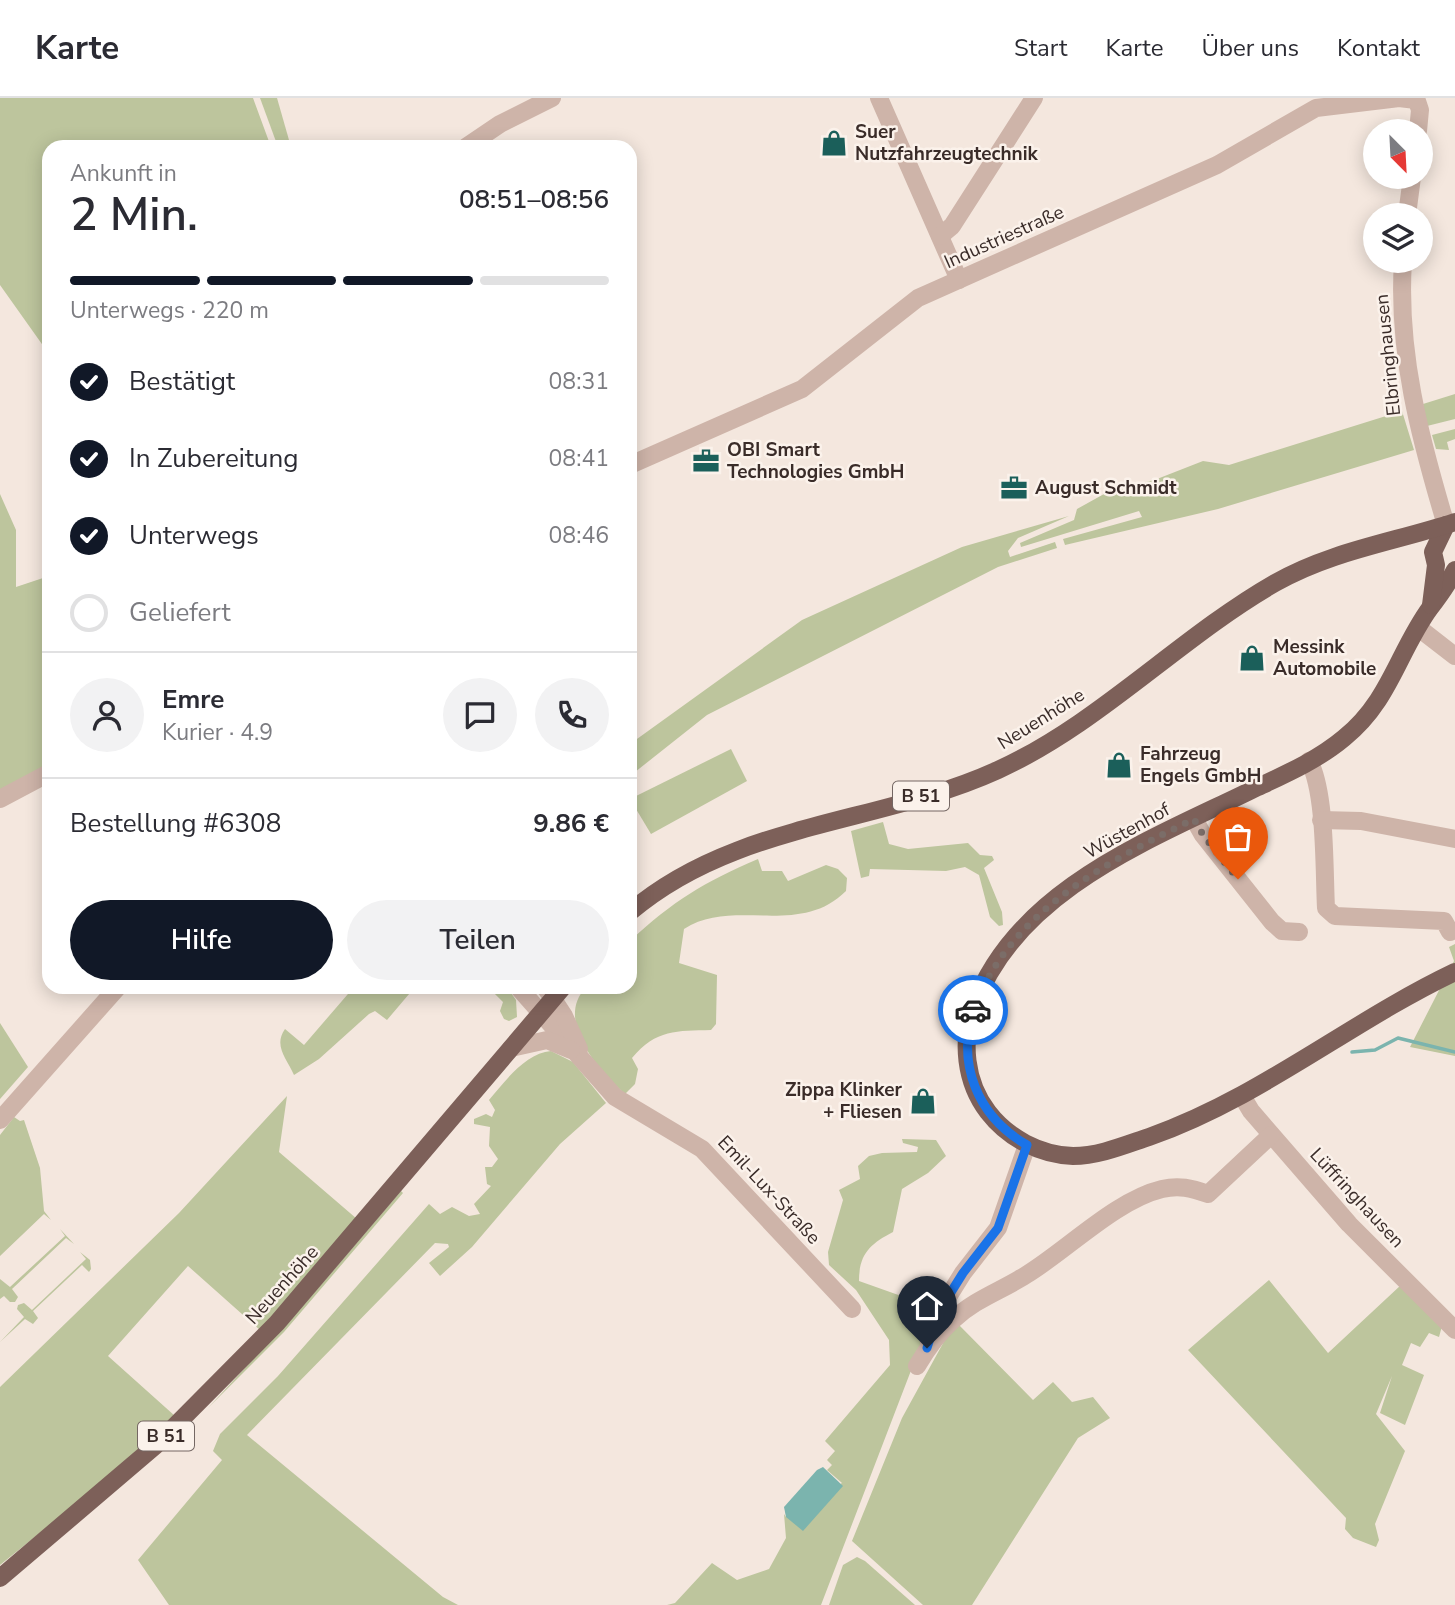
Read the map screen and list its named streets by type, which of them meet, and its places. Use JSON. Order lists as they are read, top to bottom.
{
  "streets": {
    "main road": ["Neuenhöhe", "B 51", "Wüstenhof"],
    "street": [
      "Industriestraße",
      "Elbringhausen",
      "Emil-Lux-Straße",
      "Lüffringhausen"
    ]
  },
  "crossings": [
    ["Elbringhausen", "Neuenhöhe"],
    ["Elbringhausen", "Wüstenhof"],
    ["Neuenhöhe", "Wüstenhof"],
    ["Neuenhöhe", "Emil-Lux-Straße"],
    ["Wüstenhof", "Lüffringhausen"]
  ],
  "places": {
    "shop": [
      "Suer Nutzfahrzeugtechnik",
      "Messink Automobile",
      "Fahrzeug Engels GmbH",
      "Zippa Klinker + Fliesen"
    ],
    "office": ["OBI Smart Technologies GmbH", "August Schmidt"]
  },
  "north": "bottom right",
  "page": {
    "header": "Karte",
    "nav": [
      "Start",
      "Karte",
      "Über uns",
      "Kontakt"
    ],
    "heading": ["2 Min.", "Ankunft in", "08:51–08:56"],
    "panel": [
      "Emre",
      "Kurier · 4.9",
      "Bestellung #6308",
      "9.86 €"
    ],
    "bar": "Unterwegs · 220 m",
    "list": [
      ["Bestätigt", "08:31"],
      ["In Zubereitung", "08:41"],
      ["Unterwegs", "08:46"],
      "Geliefert"
    ],
    "buttons": ["Hilfe", "Teilen"]
  }
}
